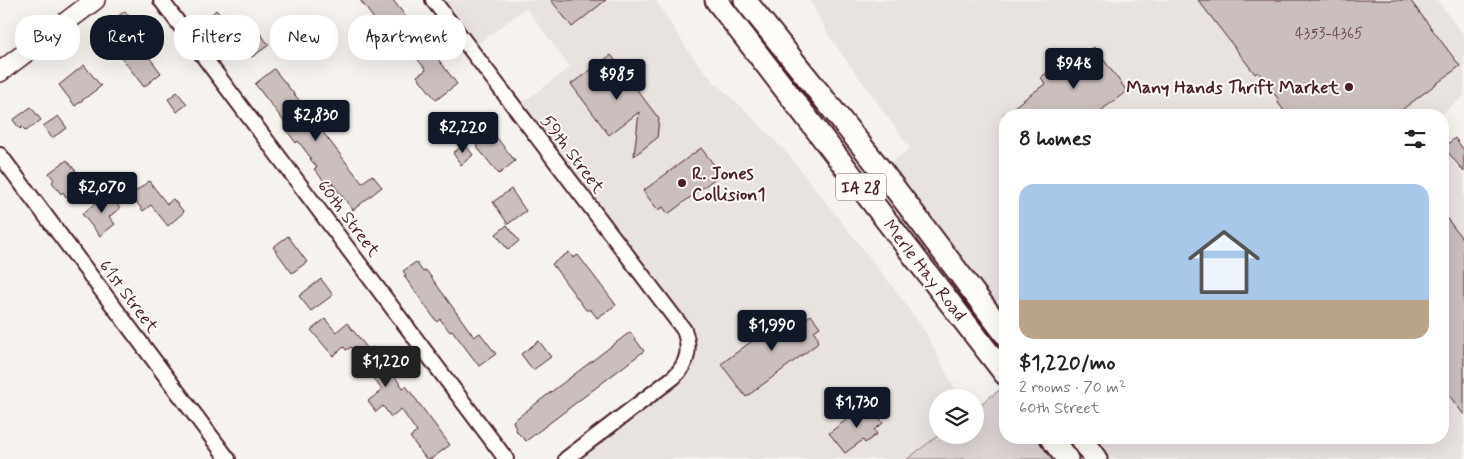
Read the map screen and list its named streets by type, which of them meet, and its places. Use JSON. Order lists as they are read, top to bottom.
{
  "streets": {
    "main road": ["IA 28", "Merle Hay Road"],
    "street": ["59th Street", "60th Street", "61st Street"]
  },
  "places": ["Many Hands Thrift Market", "R. Jones Collision1"],
  "house_numbers": ["4353-4365"],
  "page": {
    "chip": [
      "Buy",
      "Rent",
      "Filters",
      "New",
      "Apartment"
    ],
    "price": [
      "$948",
      "$985",
      "$2,830",
      "$2,220",
      "$2,070",
      "$1,990",
      "$1,220",
      "$1,730"
    ],
    "heading": "8 homes",
    "list": [
      {
        "name": "$1,220/mo",
        "note": "2 rooms · 70 m² · 60th Street"
      }
    ]
  }
}
